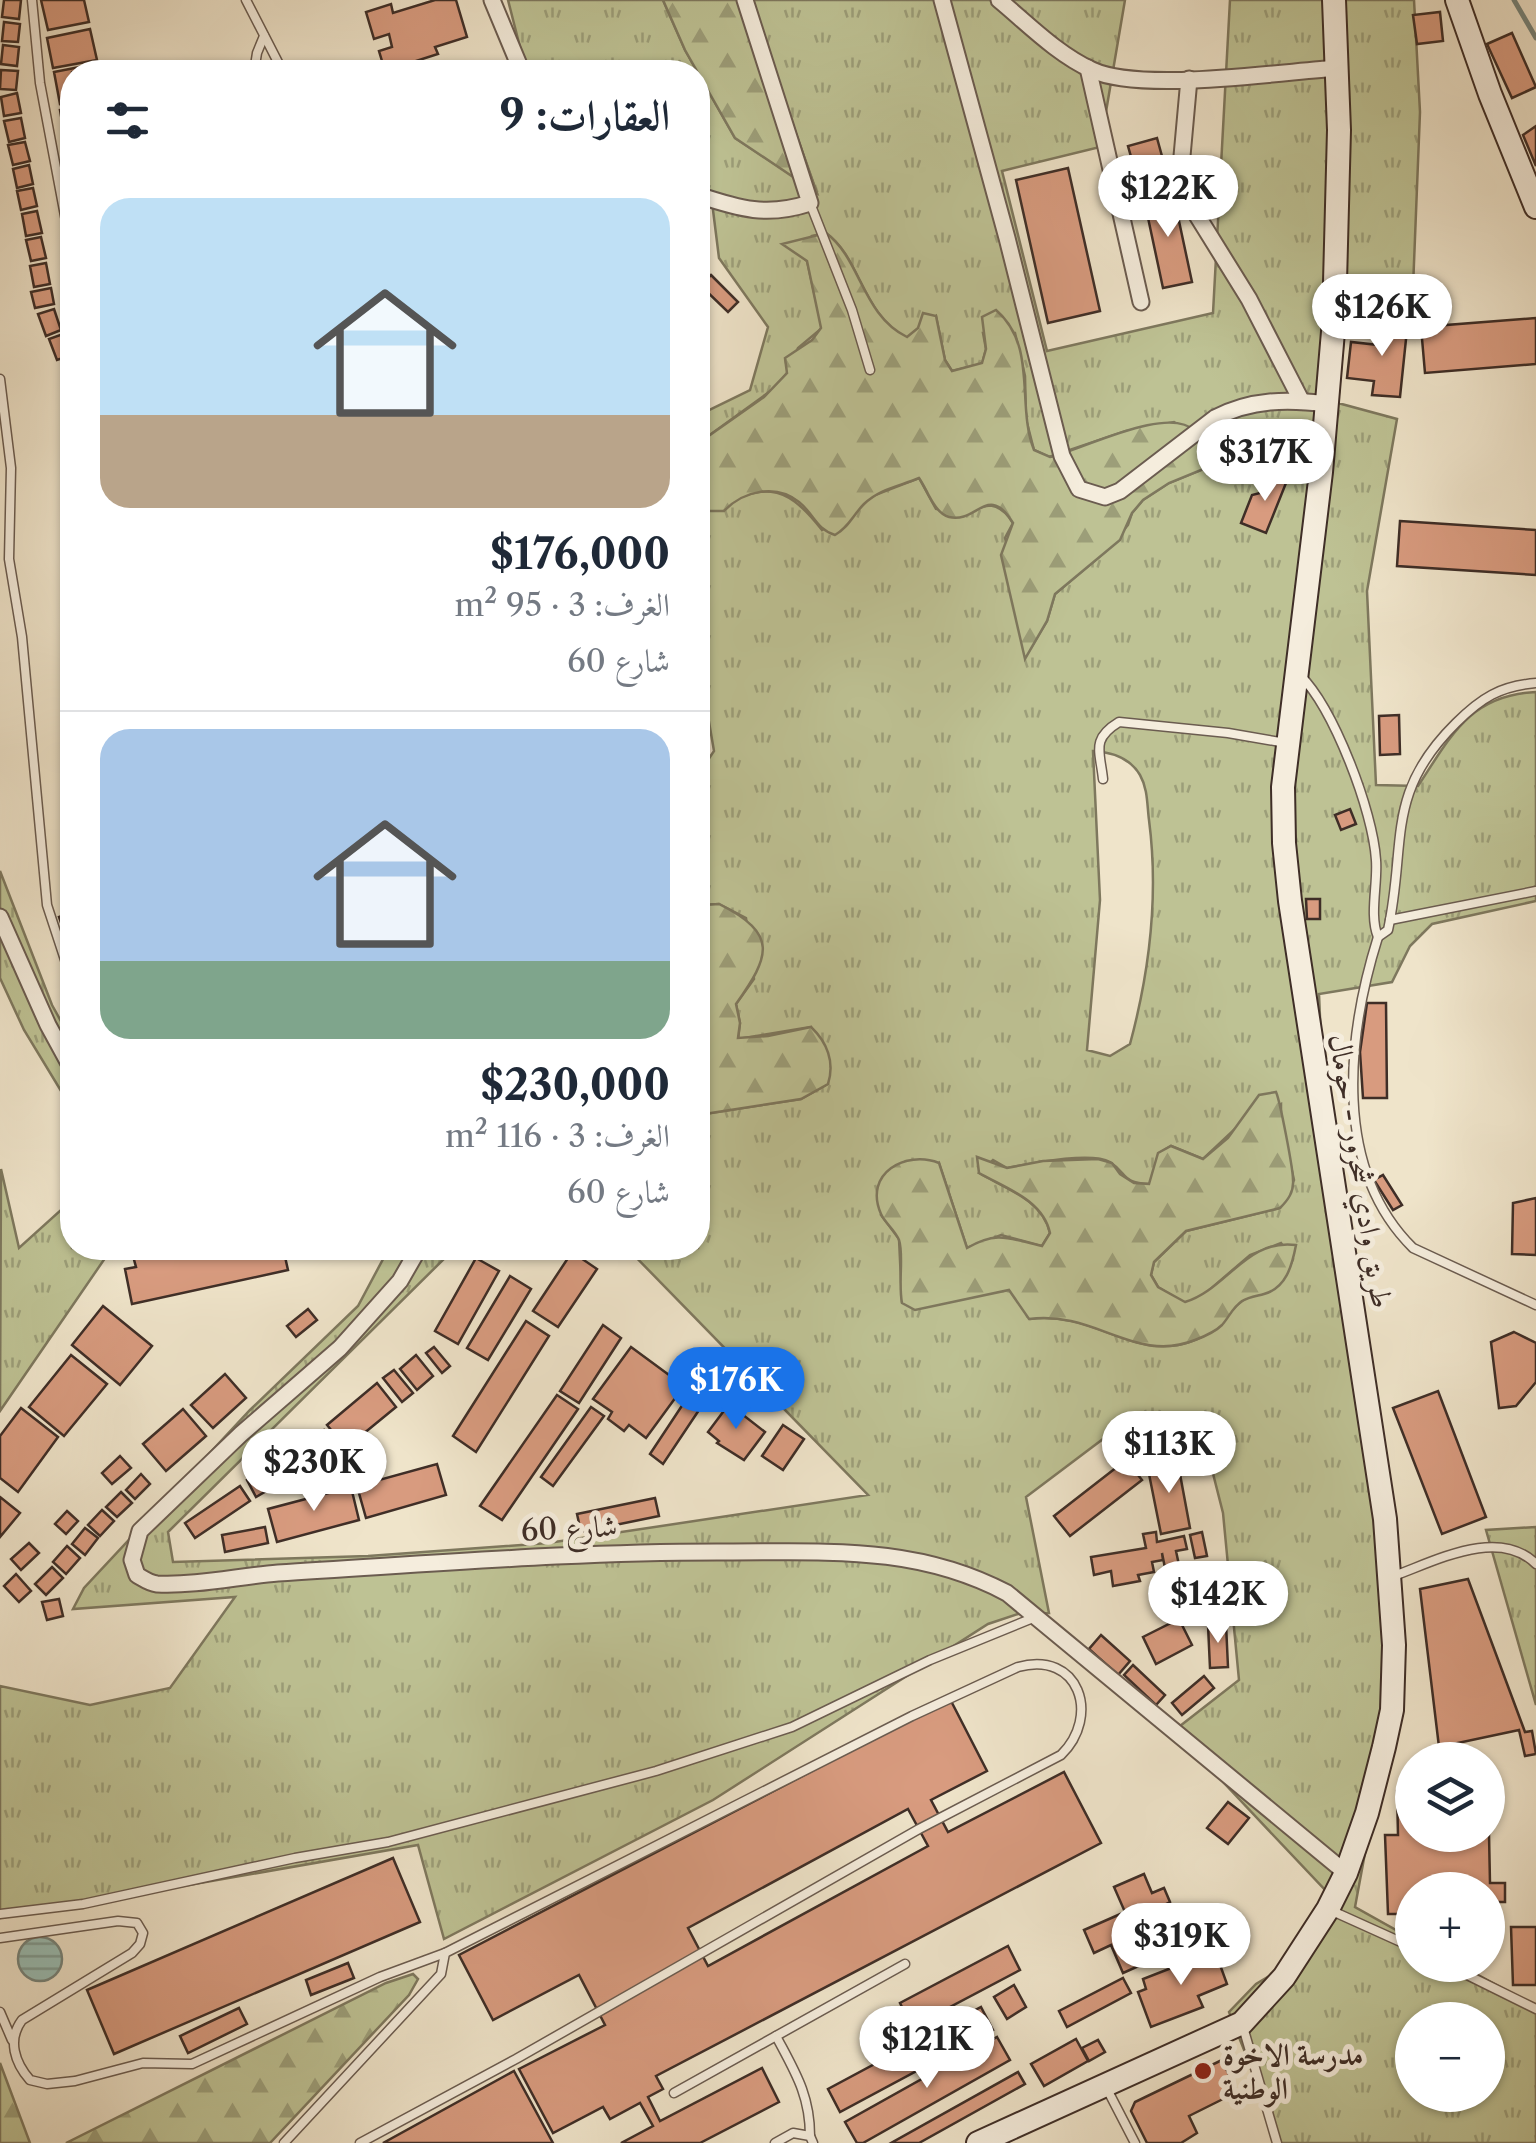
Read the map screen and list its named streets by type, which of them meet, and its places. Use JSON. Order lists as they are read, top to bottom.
{
  "streets": {
    "main road": ["طريق وادي شحرور - حومال"],
    "street": ["شارع 60"]
  },
  "crossings": [
    ["طريق وادي شحرور - حومال", "شارع 60"]
  ],
  "places": ["مدرسة الاخوة الوطنية"],
  "page": {
    "heading": "العقارات: 9",
    "price": [
      "$122K",
      "$126K",
      "$317K",
      "$176K",
      "$113K",
      "$230K",
      "$142K",
      "$319K",
      "$121K"
    ],
    "list": [
      {
        "name": "$176,000",
        "note": "الغرف: 3 · 95 m² · شارع 60"
      },
      {
        "name": "$230,000",
        "note": "الغرف: 3 · 116 m² · شارع 60"
      }
    ],
    "map_buttons": ["+", "−"]
  }
}
